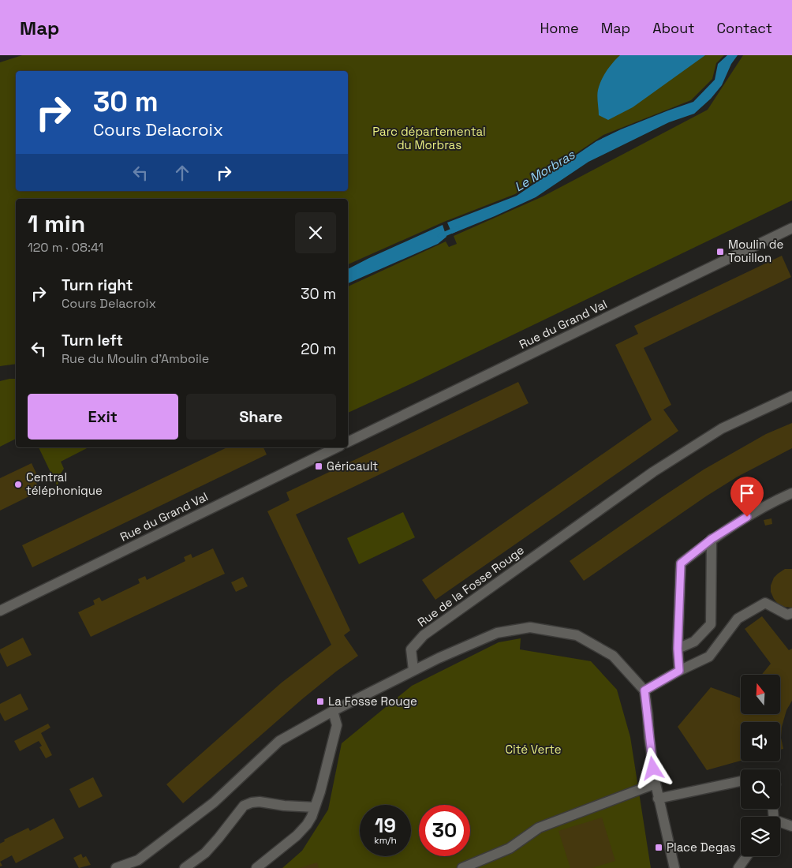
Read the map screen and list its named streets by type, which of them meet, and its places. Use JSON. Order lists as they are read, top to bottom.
{
  "streets": {
    "street": ["Rue du Grand Val", "Rue de la Fosse Rouge"]
  },
  "water": ["Le Morbras"],
  "parks": ["Parc départemental du Morbras", "Cité Verte"],
  "places": {
    "transit": [
      "Moulin de Touillon",
      "Géricault",
      "La Fosse Rouge",
      "Place Degas"
    ],
    "other": ["Central téléphonique"]
  },
  "north": "top",
  "page": {
    "header": "Map",
    "nav": [
      "Home",
      "Map",
      "About",
      "Contact"
    ],
    "turn": ["30 m", "Cours Delacroix"],
    "heading": ["1 min", "120 m · 08:41"],
    "list": [
      {
        "name": "Turn right",
        "note": "Cours Delacroix",
        "value": "30 m"
      },
      {
        "name": "Turn left",
        "note": "Rue du Moulin d'Amboile",
        "value": "20 m"
      }
    ],
    "buttons": ["Exit", "Share"],
    "speed": "19 km/h",
    "limit": "30"
  }
}
